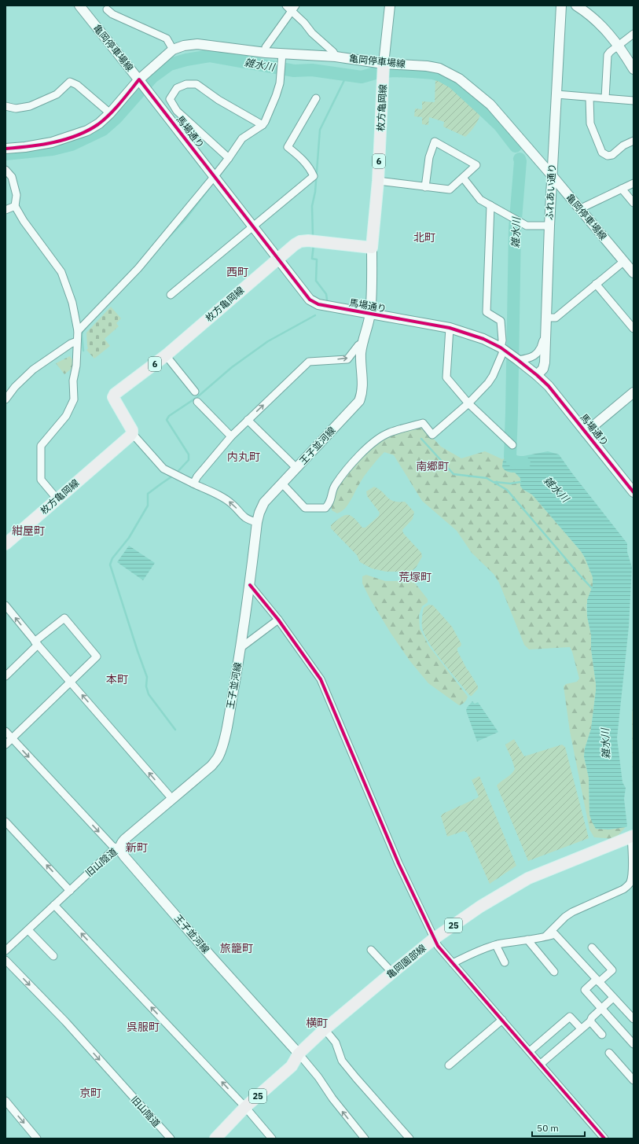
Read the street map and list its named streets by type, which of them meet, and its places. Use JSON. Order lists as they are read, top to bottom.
{
  "streets": {
    "main road": [
      "亀岡停車場線",
      "枚方亀岡線",
      "馬場通り",
      "6",
      "ふれあい通り",
      "王子並河線",
      "25",
      "亀岡園部線"
    ],
    "street": ["旧山陰道"]
  },
  "crossings": [
    ["亀岡停車場線", "枚方亀岡線"],
    ["亀岡停車場線", "馬場通り"],
    ["亀岡停車場線", "ふれあい通り"],
    ["枚方亀岡線", "馬場通り"],
    ["枚方亀岡線", "王子並河線"],
    ["馬場通り", "ふれあい通り"],
    ["馬場通り", "王子並河線"],
    ["王子並河線", "旧山陰道"],
    ["王子並河線", "亀岡園部線"]
  ],
  "districts": [
    "北町",
    "西町",
    "内丸町",
    "南郷町",
    "紺屋町",
    "荒塚町",
    "本町",
    "新町",
    "旅籠町",
    "横町",
    "呉服町",
    "京町"
  ],
  "water": ["雑水川"],
  "scale_bar": "50 m"
}
